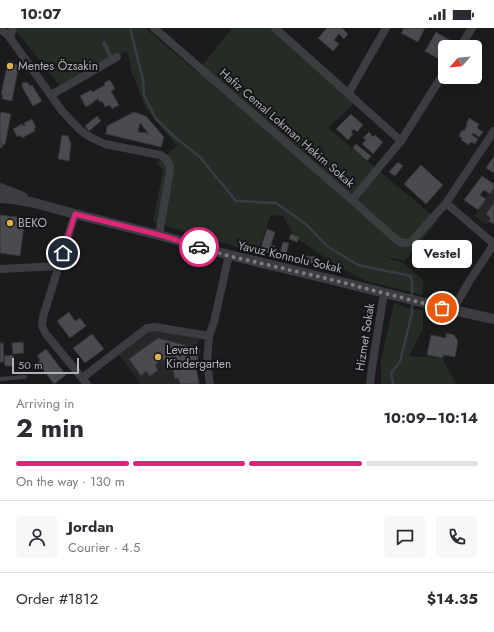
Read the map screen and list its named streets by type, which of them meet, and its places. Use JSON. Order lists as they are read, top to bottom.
{
  "streets": {
    "street": ["Hafiz Cemal Lokman Hekim Sokak", "Yavuz Konnolu Sokak", "Hizmet Sokak"]
  },
  "crossings": [
    ["Yavuz Konnolu Sokak", "Hizmet Sokak"]
  ],
  "places": [
    "Mentes Özsakin",
    "BEKO",
    "Vestel",
    "Levent Kindergarten"
  ],
  "scale_bar": "50 m",
  "north": "bottom left",
  "page": {
    "status": "10:07",
    "bubble": "Vestel",
    "scale": "50 m",
    "heading": ["2 min", "Arriving in", "10:09–10:14"],
    "panel": [
      "Jordan",
      "Courier · 4.5",
      "Order #1812",
      "$14.35"
    ],
    "bar": "On the way · 130 m"
  }
}
